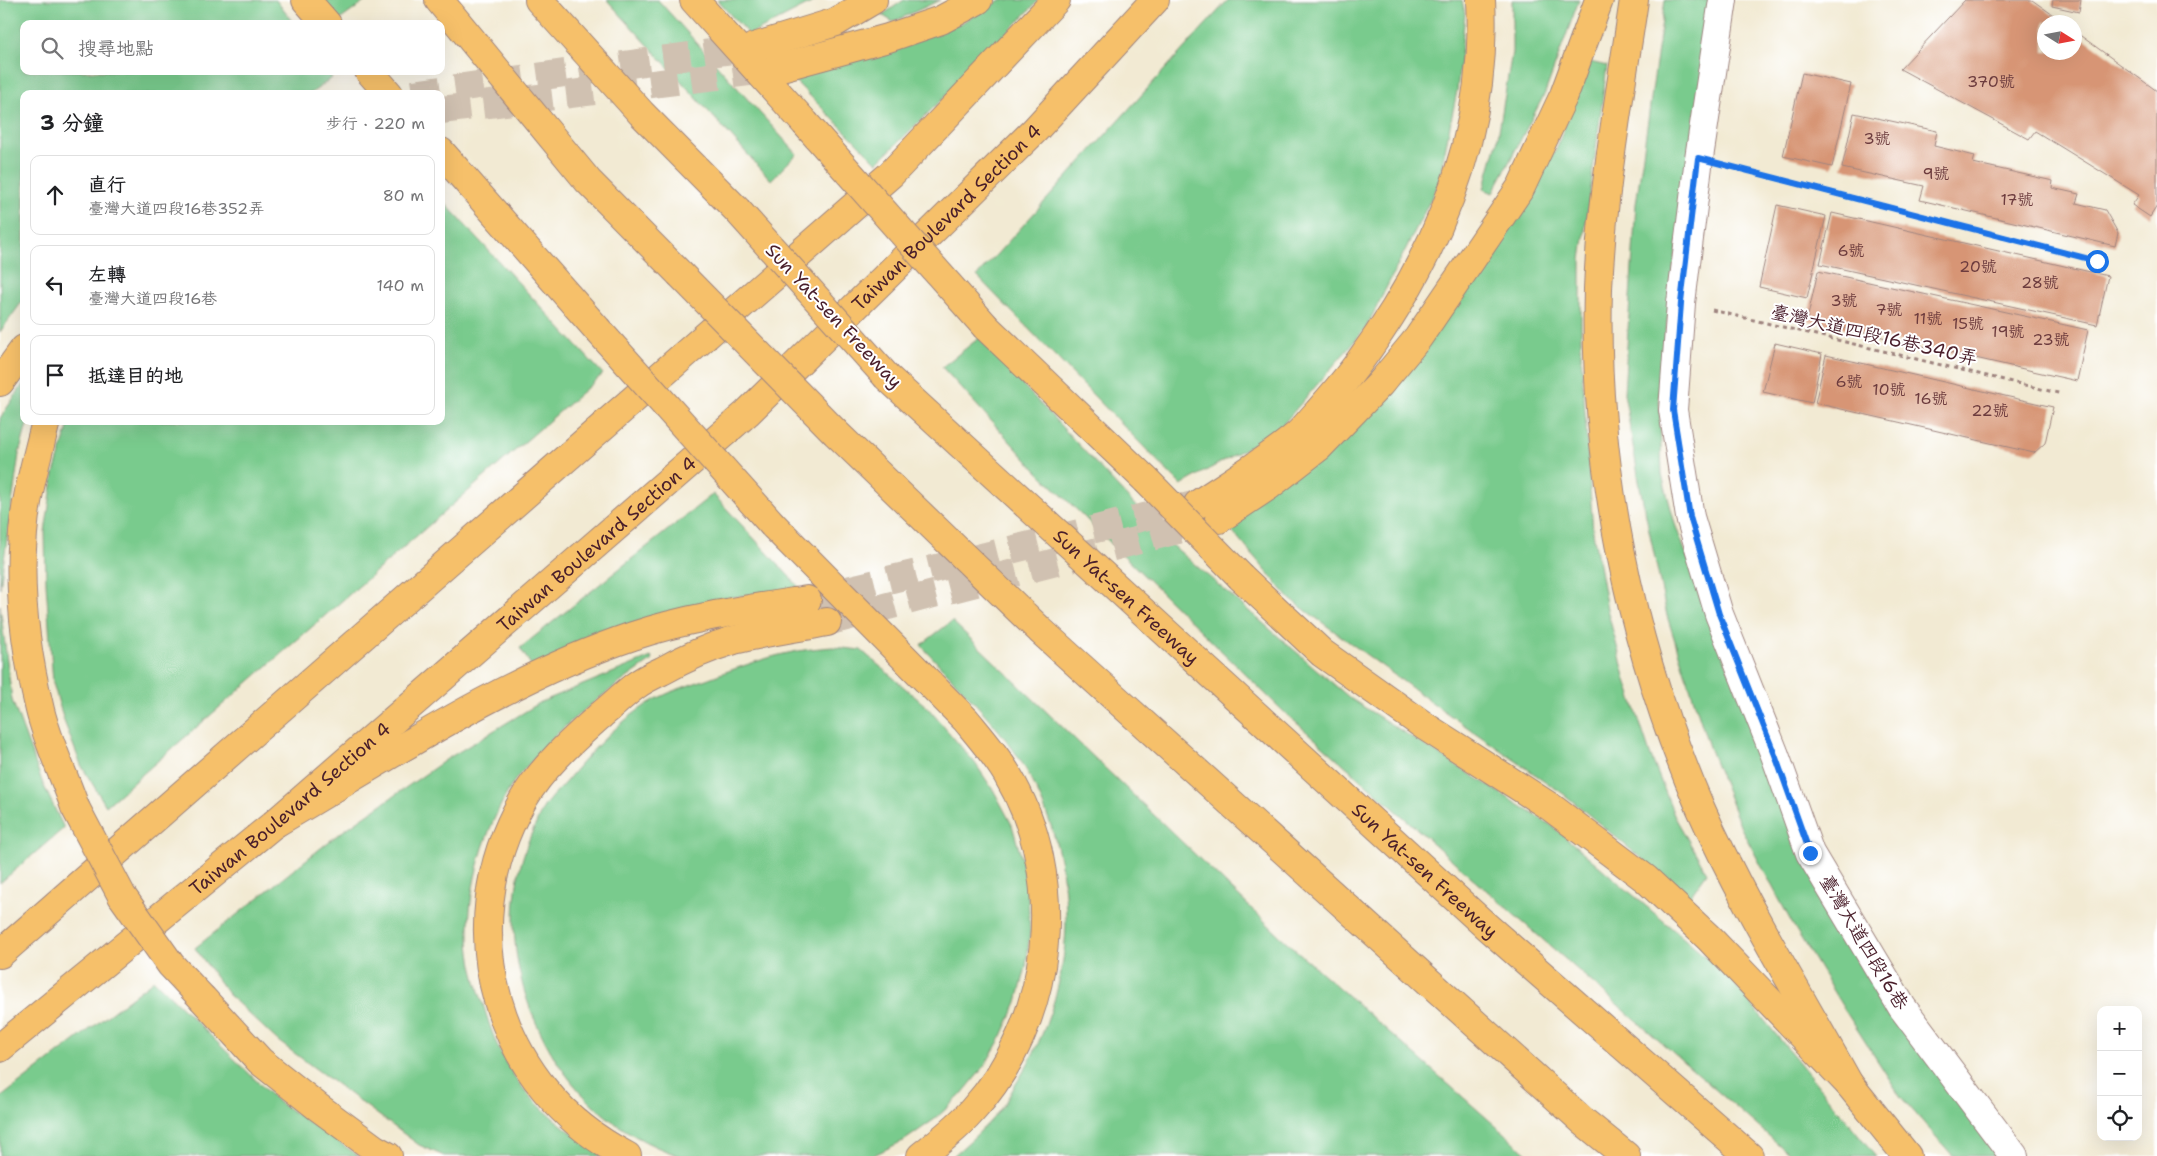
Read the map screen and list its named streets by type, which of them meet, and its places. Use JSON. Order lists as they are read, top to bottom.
{
  "streets": {
    "main road": ["Taiwan Boulevard Section 4", "Sun Yat-sen Freeway"],
    "street": ["臺灣大道四段16巷"],
    "path": ["臺灣大道四段16巷340弄"]
  },
  "crossings": [
    ["臺灣大道四段16巷340弄", "臺灣大道四段16巷"]
  ],
  "house_numbers": [
    "370號",
    "3號",
    "9號",
    "17號",
    "6號",
    "20號",
    "28號",
    "3號",
    "7號",
    "11號",
    "15號",
    "19號",
    "23號",
    "6號",
    "10號",
    "16號",
    "22號"
  ],
  "north": "right",
  "page": {
    "search": "搜尋地點",
    "heading": ["3 分鐘", "步行 · 220 m"],
    "list": [
      ["直行", "臺灣大道四段16巷352弄", "80 m"],
      ["左轉", "臺灣大道四段16巷", "140 m"],
      "抵達目的地"
    ],
    "map_buttons": ["+", "−"]
  }
}
